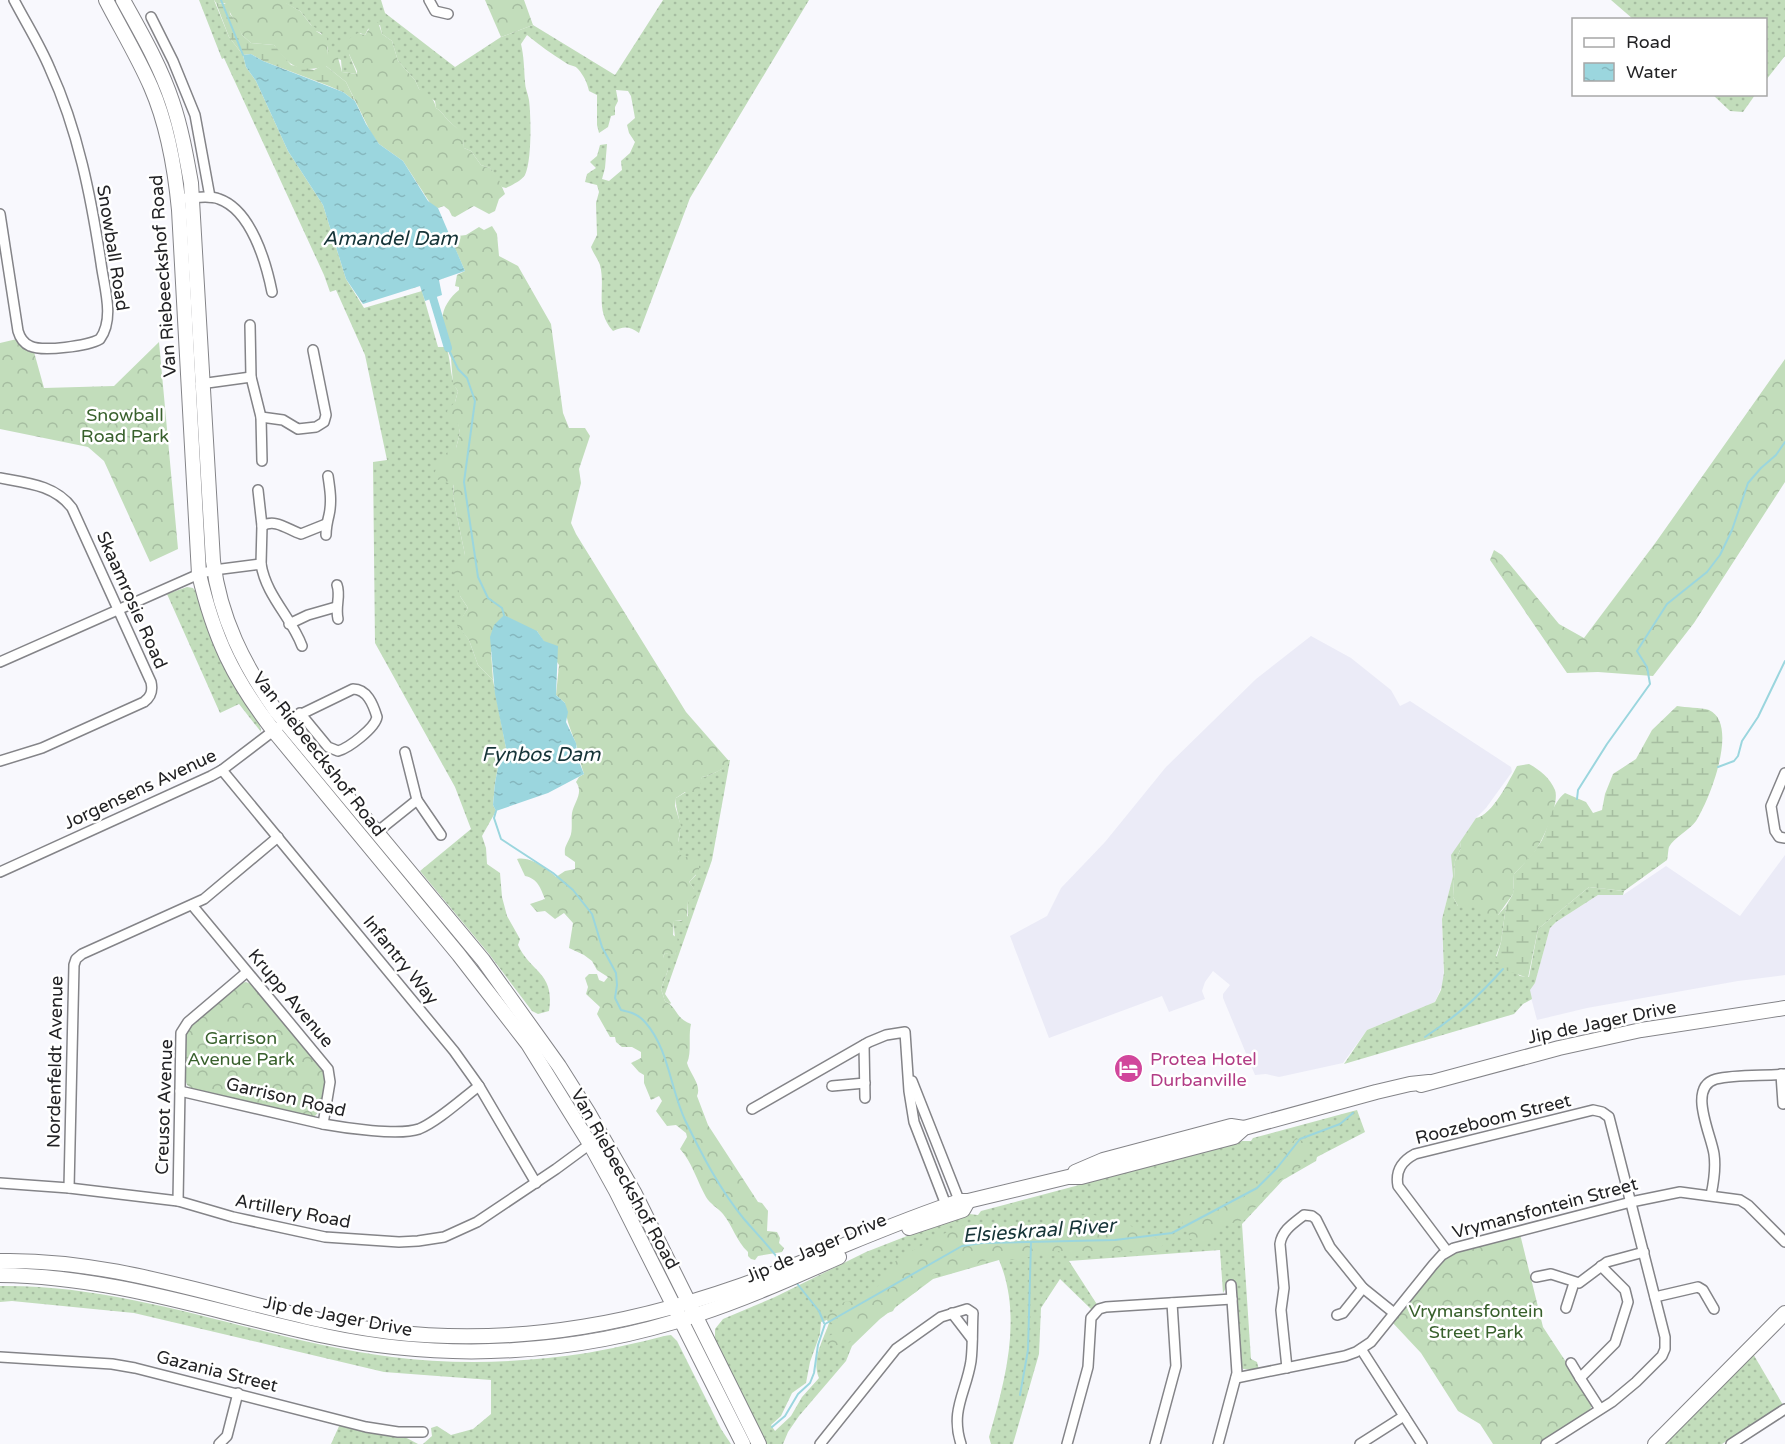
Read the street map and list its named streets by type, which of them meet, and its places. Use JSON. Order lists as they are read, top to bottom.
{
  "streets": {
    "street": [
      "Snowball Road",
      "Van Riebeeckshof Road",
      "Skaamrosie Road",
      "Jorgensens Avenue",
      "Infantry Way",
      "Krupp Avenue",
      "Jip de Jager Drive",
      "Nordenfeldt Avenue",
      "Garrison Road",
      "Creusot Avenue",
      "Roozeboom Street",
      "Vrymansfontein Street",
      "Artillery Road",
      "Gazania Street"
    ]
  },
  "crossings": [
    ["Van Riebeeckshof Road", "Jorgensens Avenue"],
    ["Van Riebeeckshof Road", "Jip de Jager Drive"],
    ["Van Riebeeckshof Road", "Artillery Road"],
    ["Jorgensens Avenue", "Infantry Way"],
    ["Infantry Way", "Nordenfeldt Avenue"],
    ["Infantry Way", "Garrison Road"],
    ["Infantry Way", "Artillery Road"],
    ["Krupp Avenue", "Nordenfeldt Avenue"],
    ["Krupp Avenue", "Garrison Road"],
    ["Krupp Avenue", "Creusot Avenue"],
    ["Nordenfeldt Avenue", "Artillery Road"],
    ["Garrison Road", "Creusot Avenue"],
    ["Creusot Avenue", "Artillery Road"],
    ["Roozeboom Street", "Vrymansfontein Street"]
  ],
  "water": ["Amandel Dam", "Fynbos Dam", "Elsieskraal River"],
  "parks": ["Snowball Road Park", "Garrison Avenue Park", "Vrymansfontein Street Park"],
  "places": {
    "hotel": ["Protea Hotel Durbanville"]
  },
  "legend": ["Road", "Water"]
}
